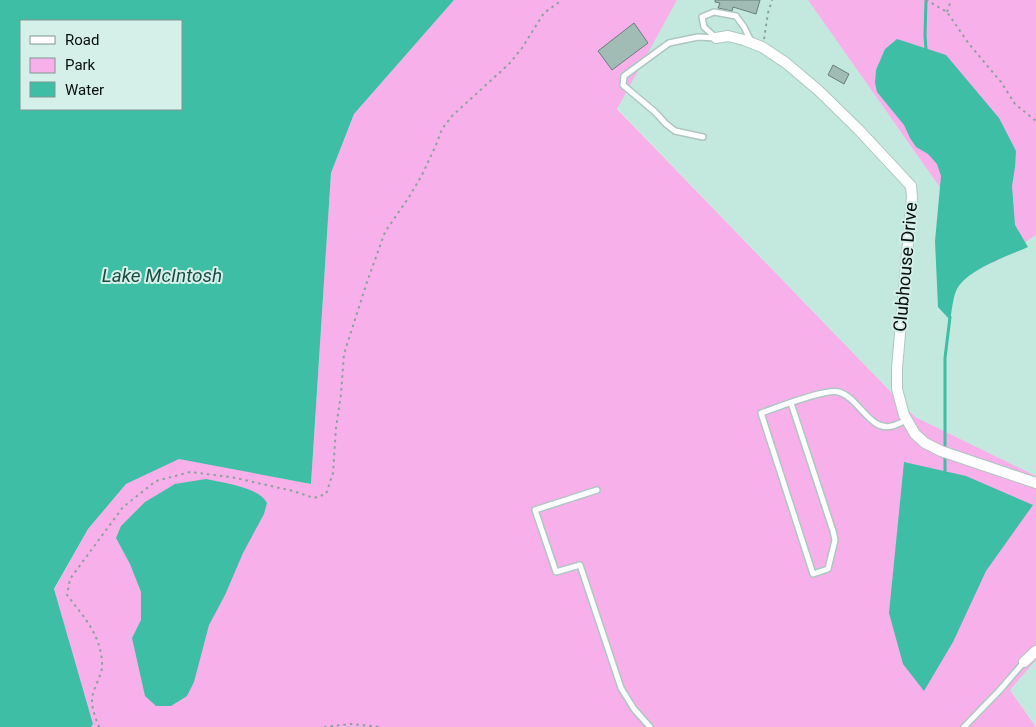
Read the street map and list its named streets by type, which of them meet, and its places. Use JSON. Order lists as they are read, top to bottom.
{
  "streets": {
    "street": ["Clubhouse Drive"]
  },
  "water": ["Lake McIntosh"],
  "legend": ["Road", "Park", "Water"]
}
